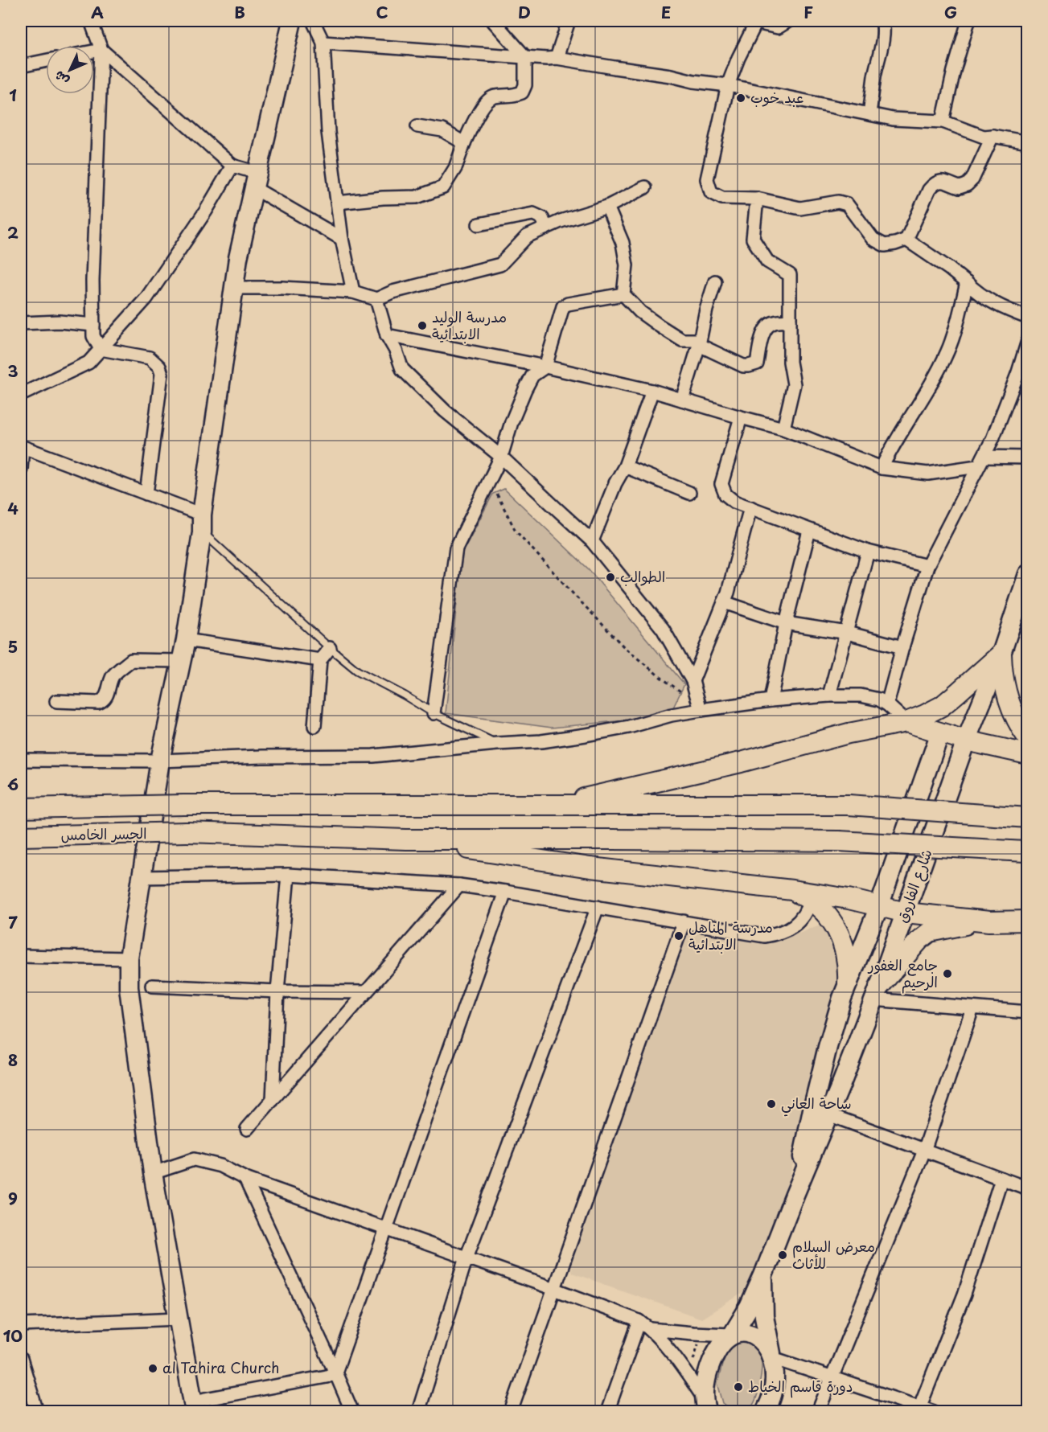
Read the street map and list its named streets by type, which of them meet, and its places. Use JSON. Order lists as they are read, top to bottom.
{
  "streets": {
    "main road": ["الجسر الخامس", "شارع الفاروق"]
  },
  "places": [
    "عبد خوب",
    "مدرسة الوليد الابتدائية",
    "الطوالب",
    "مدرسة المناهل الابتدائية",
    "جامع الغفور الرحيم",
    "ساحة العاني",
    "معرض السلام للأثاث",
    "al Tahira Church",
    "دورة قاسم الخياط"
  ],
  "north": "bottom left",
  "grid": {
    "columns": [
      "A",
      "B",
      "C",
      "D",
      "E",
      "F",
      "G"
    ],
    "rows": [
      "1",
      "2",
      "3",
      "4",
      "5",
      "6",
      "7",
      "8",
      "9",
      "10"
    ]
  }
}
